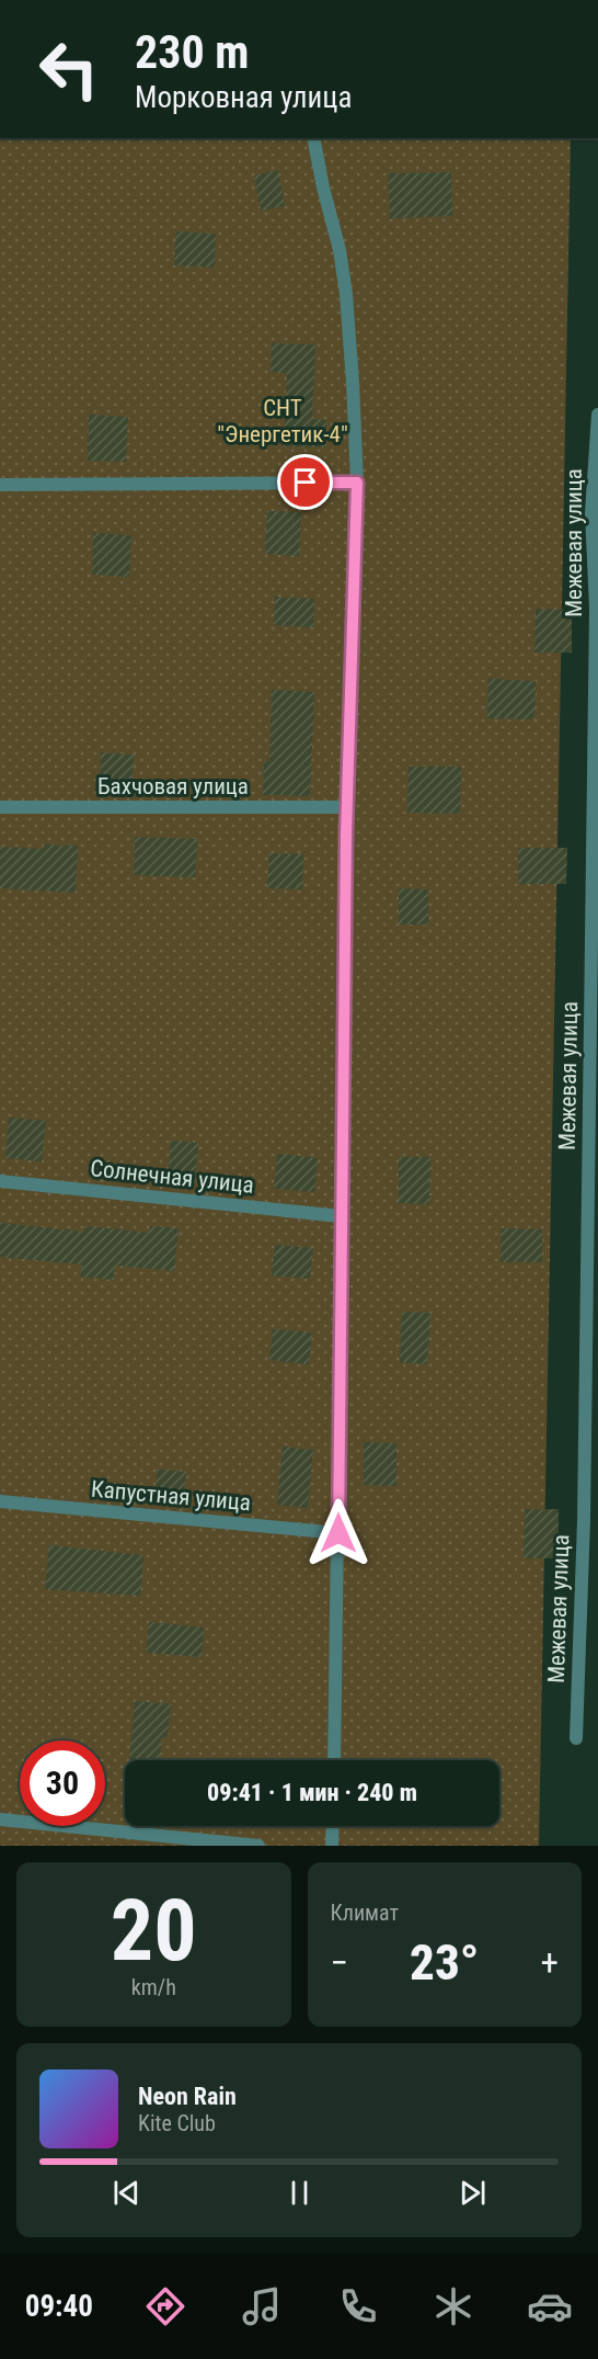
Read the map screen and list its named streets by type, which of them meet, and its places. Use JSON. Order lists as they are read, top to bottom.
{
  "streets": {
    "street": [
      "Межевая улица",
      "Бахчовая улица",
      "Солнечная улица",
      "Капустная улица"
    ]
  },
  "parks": ["СНТ \"Энергетик-4\""],
  "page": {
    "turn": ["230 m", "Морковная улица"],
    "limit": "30",
    "trip": "09:41 · 1 мин · 240 m",
    "tile": [
      ["20", "km/h"],
      "Климат"
    ],
    "heat": ["−", "23°", "+"],
    "song": ["Neon Rain", "Kite Club"],
    "tabs": "09:40"
  }
}
